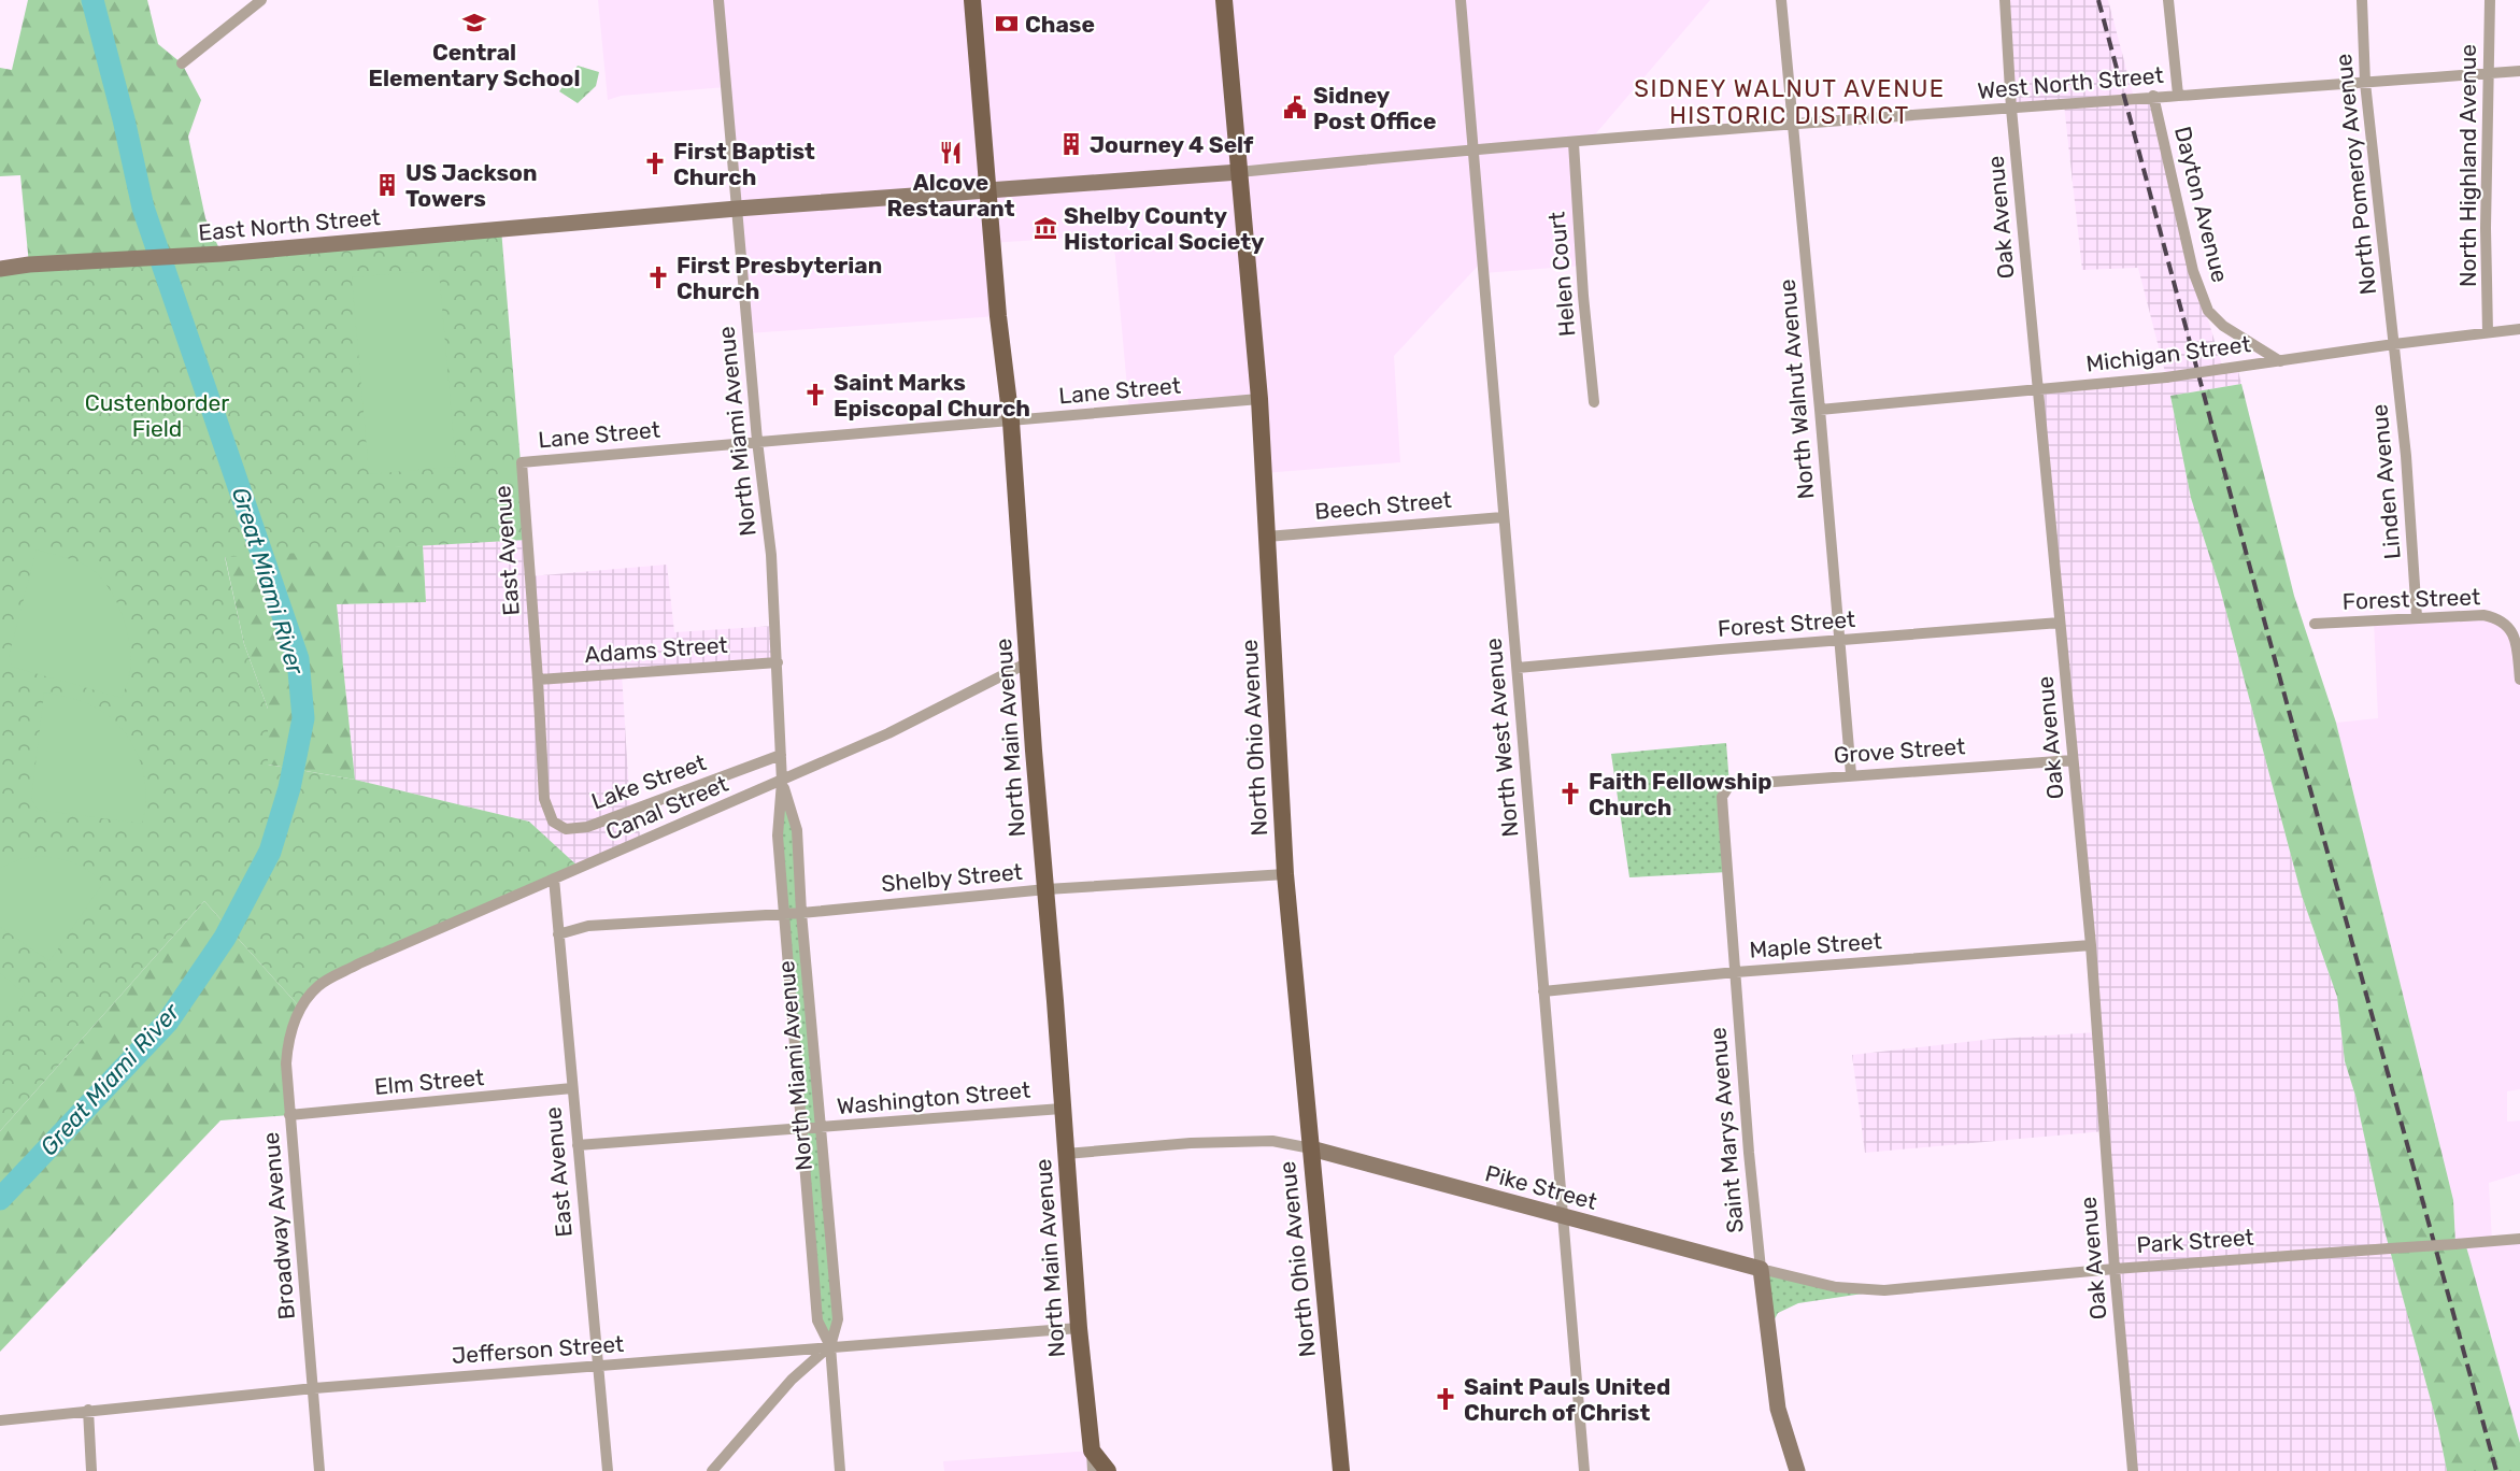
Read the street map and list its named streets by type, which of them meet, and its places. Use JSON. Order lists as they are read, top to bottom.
{
  "streets": {
    "main road": [
      "East North Street",
      "North Main Avenue",
      "North Ohio Avenue",
      "Saint Marys Avenue",
      "Pike Street"
    ],
    "street": [
      "West North Street",
      "North Highland Avenue",
      "North Pomeroy Avenue",
      "Dayton Avenue",
      "Oak Avenue",
      "Helen Court",
      "Michigan Street",
      "North Walnut Avenue",
      "Lane Street",
      "North Miami Avenue",
      "Linden Avenue",
      "Beech Street",
      "East Avenue",
      "Forest Street",
      "Adams Street",
      "North West Avenue",
      "Grove Street",
      "Lake Street",
      "Canal Street",
      "Shelby Street",
      "Maple Street",
      "Elm Street",
      "Washington Street",
      "Broadway Avenue",
      "Park Street",
      "Jefferson Street"
    ]
  },
  "crossings": [
    ["West North Street", "North Highland Avenue"],
    ["West North Street", "North Pomeroy Avenue"],
    ["West North Street", "Dayton Avenue"],
    ["West North Street", "Oak Avenue"],
    ["West North Street", "East North Street"],
    ["West North Street", "Helen Court"],
    ["West North Street", "North Walnut Avenue"],
    ["West North Street", "North Ohio Avenue"],
    ["West North Street", "North West Avenue"],
    ["North Highland Avenue", "Michigan Street"],
    ["North Pomeroy Avenue", "Michigan Street"],
    ["North Pomeroy Avenue", "Linden Avenue"],
    ["Dayton Avenue", "Michigan Street"],
    ["Oak Avenue", "Michigan Street"],
    ["Oak Avenue", "Forest Street"],
    ["Oak Avenue", "Grove Street"],
    ["Oak Avenue", "Maple Street"],
    ["Oak Avenue", "Park Street"],
    ["East North Street", "North Miami Avenue"],
    ["East North Street", "North Main Avenue"],
    ["East North Street", "North Ohio Avenue"],
    ["Michigan Street", "North Walnut Avenue"],
    ["Michigan Street", "Linden Avenue"],
    ["North Walnut Avenue", "Forest Street"],
    ["North Walnut Avenue", "Grove Street"],
    ["Lane Street", "North Miami Avenue"],
    ["Lane Street", "East Avenue"],
    ["Lane Street", "North Main Avenue"],
    ["Lane Street", "North Ohio Avenue"],
    ["North Miami Avenue", "Adams Street"],
    ["North Miami Avenue", "Lake Street"],
    ["North Miami Avenue", "Canal Street"],
    ["North Miami Avenue", "Shelby Street"],
    ["North Miami Avenue", "Washington Street"],
    ["North Miami Avenue", "Jefferson Street"],
    ["Linden Avenue", "Forest Street"],
    ["Beech Street", "North Ohio Avenue"],
    ["Beech Street", "North West Avenue"],
    ["East Avenue", "Adams Street"],
    ["East Avenue", "Lake Street"],
    ["East Avenue", "Canal Street"],
    ["East Avenue", "Shelby Street"],
    ["East Avenue", "Elm Street"],
    ["East Avenue", "Washington Street"],
    ["East Avenue", "Jefferson Street"],
    ["Forest Street", "North West Avenue"],
    ["North Main Avenue", "Canal Street"],
    ["North Main Avenue", "Shelby Street"],
    ["North Main Avenue", "Washington Street"],
    ["North Main Avenue", "Jefferson Street"],
    ["North Ohio Avenue", "Shelby Street"],
    ["North Ohio Avenue", "Pike Street"],
    ["North West Avenue", "Maple Street"],
    ["North West Avenue", "Pike Street"],
    ["Grove Street", "Saint Marys Avenue"],
    ["Canal Street", "Broadway Avenue"],
    ["Maple Street", "Saint Marys Avenue"],
    ["Elm Street", "Broadway Avenue"],
    ["Saint Marys Avenue", "Pike Street"],
    ["Saint Marys Avenue", "Park Street"],
    ["Pike Street", "Park Street"],
    ["Broadway Avenue", "Jefferson Street"]
  ],
  "districts": ["SIDNEY WALNUT AVENUE HISTORIC DISTRICT"],
  "water": ["Great Miami River"],
  "parks": ["Custenborder Field"],
  "places": {
    "school or university": ["Central Elementary School"],
    "bank": ["Chase"],
    "public building": ["Sidney Post Office"],
    "building": ["Journey 4 Self", "US Jackson Towers"],
    "restaurant": ["Alcove Restaurant"],
    "church": [
      "First Baptist Church",
      "First Presbyterian Church",
      "Saint Marks Episcopal Church",
      "Faith Fellowship Church",
      "Saint Pauls United Church of Christ"
    ],
    "museum": ["Shelby County Historical Society"]
  }
}
